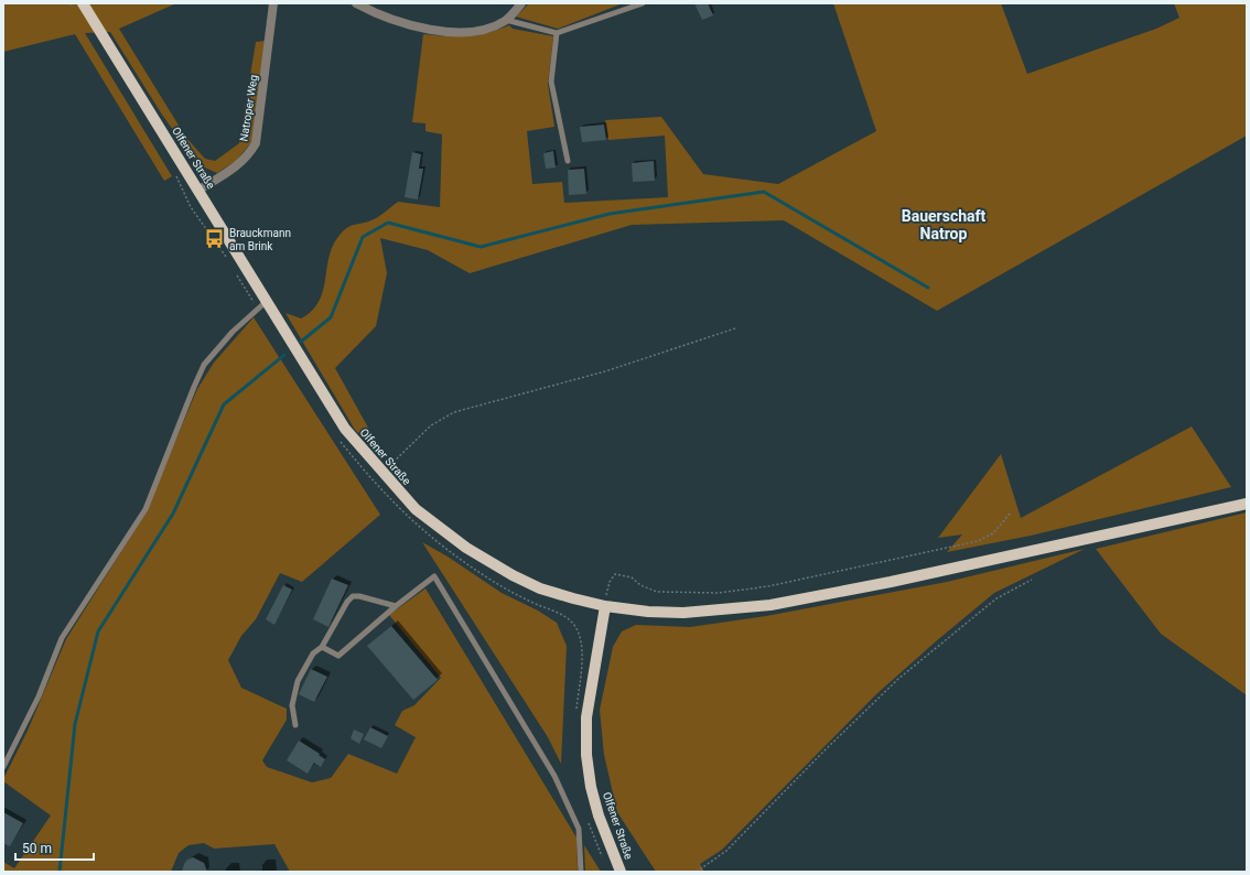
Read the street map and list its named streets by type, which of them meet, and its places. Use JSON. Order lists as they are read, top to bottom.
{
  "streets": {
    "main road": ["Olfener Straße"],
    "street": ["Natroper Weg"]
  },
  "crossings": [
    ["Natroper Weg", "Olfener Straße"]
  ],
  "districts": ["Bauerschaft Natrop"],
  "places": {
    "bus stop": ["Brauckmann am Brink"]
  },
  "scale_bar": "50 m"
}
